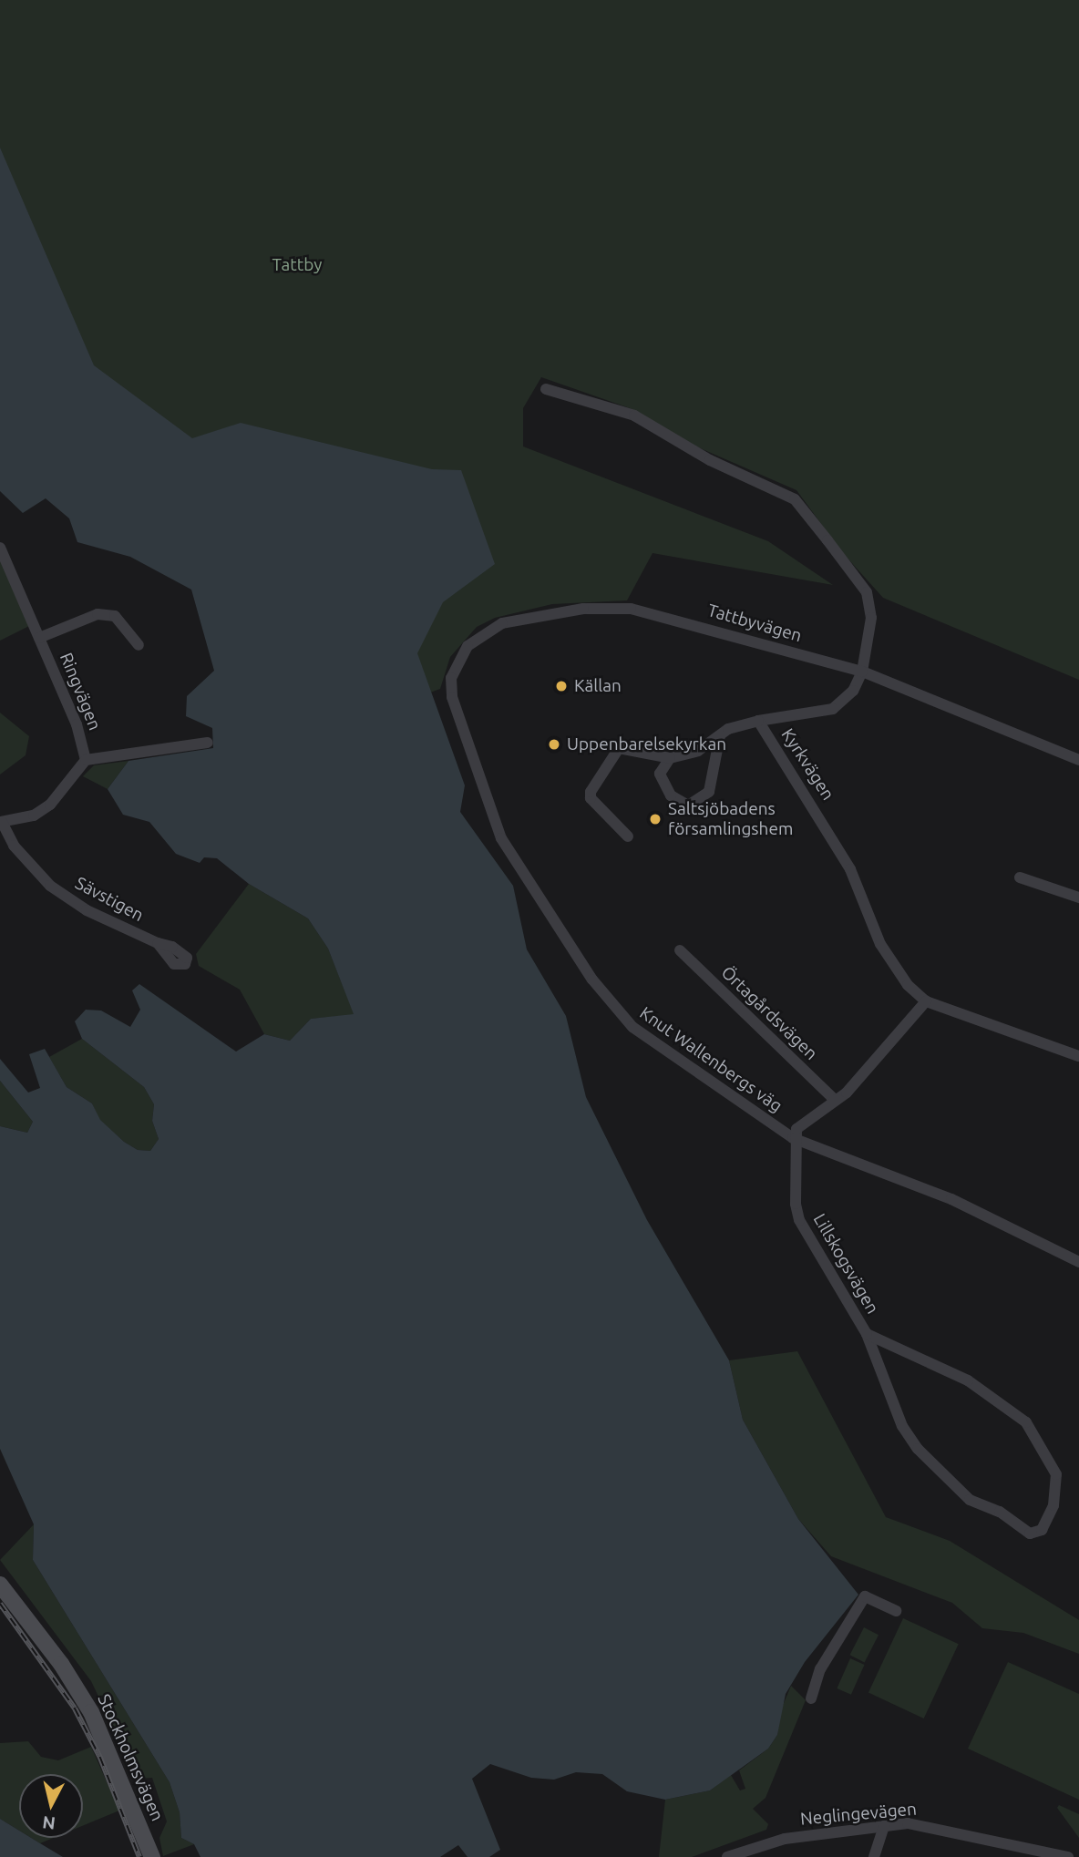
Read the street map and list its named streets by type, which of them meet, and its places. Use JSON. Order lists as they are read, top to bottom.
{
  "streets": {
    "main road": ["Stockholmsvägen"],
    "street": [
      "Tattbyvägen",
      "Ringvägen",
      "Kyrkvägen",
      "Sävstigen",
      "Örtagårdsvägen",
      "Knut Wallenbergs väg",
      "Lillskogsvägen",
      "Neglingevägen"
    ]
  },
  "crossings": [
    ["Tattbyvägen", "Kyrkvägen"],
    ["Tattbyvägen", "Knut Wallenbergs väg"],
    ["Ringvägen", "Sävstigen"],
    ["Knut Wallenbergs väg", "Lillskogsvägen"]
  ],
  "parks": ["Tattby"],
  "places": ["Källan", "Uppenbarelsekyrkan", "Saltsjöbadens församlingshem"],
  "north": "bottom"
}
